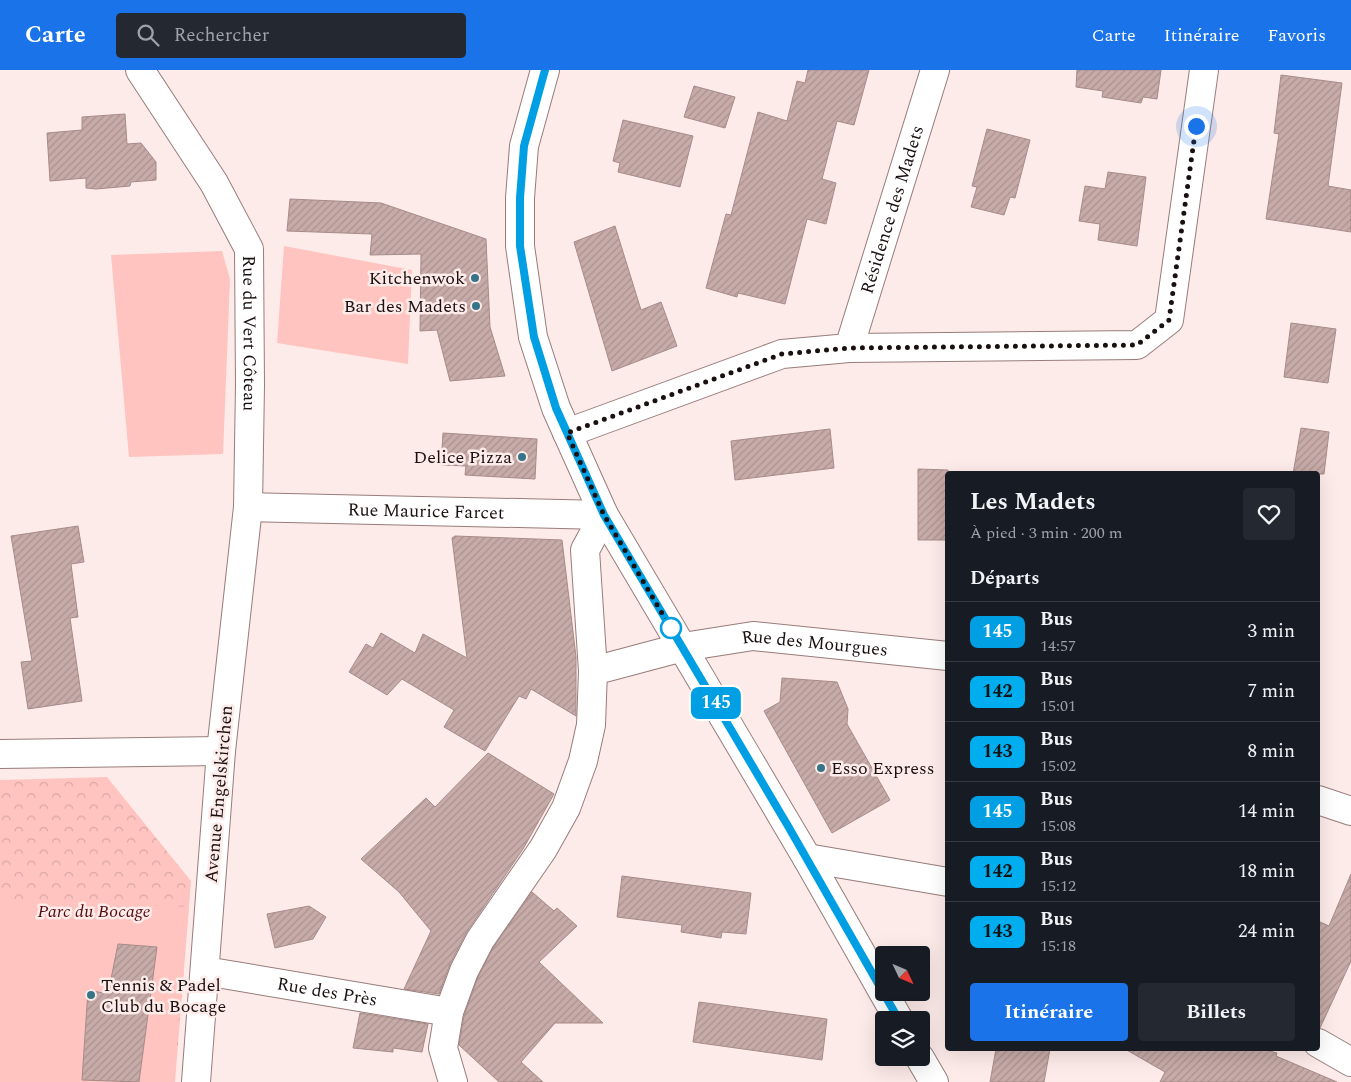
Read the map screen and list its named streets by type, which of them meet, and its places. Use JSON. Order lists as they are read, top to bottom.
{
  "streets": {
    "street": [
      "Résidence des Madets",
      "Rue du Vert Côteau",
      "Rue Maurice Farcet",
      "Rue des Mourgues",
      "Avenue Engelskirchen",
      "Rue des Près"
    ]
  },
  "crossings": [
    ["Rue du Vert Côteau", "Rue Maurice Farcet"],
    ["Rue du Vert Côteau", "Avenue Engelskirchen"],
    ["Rue Maurice Farcet", "Avenue Engelskirchen"],
    ["Avenue Engelskirchen", "Rue des Près"]
  ],
  "parks": ["Parc du Bocage"],
  "places": [
    "Kitchenwok",
    "Bar des Madets",
    "Delice Pizza",
    "Esso Express",
    "Tennis & Padel Club du Bocage"
  ],
  "lines": ["bus line 145"],
  "north": "bottom right",
  "page": {
    "header": "Carte",
    "search": "Rechercher",
    "nav": ["Carte", "Itinéraire", "Favoris"],
    "on_map": "145",
    "heading": [
      ["Les Madets", "À pied · 3 min · 200 m"],
      "Départs"
    ],
    "list": [
      {
        "mark": "145",
        "name": "Bus",
        "note": "14:57",
        "value": "3 min"
      },
      {
        "mark": "142",
        "name": "Bus",
        "note": "15:01",
        "value": "7 min"
      },
      {
        "mark": "143",
        "name": "Bus",
        "note": "15:02",
        "value": "8 min"
      },
      {
        "mark": "145",
        "name": "Bus",
        "note": "15:08",
        "value": "14 min"
      },
      {
        "mark": "142",
        "name": "Bus",
        "note": "15:12",
        "value": "18 min"
      },
      {
        "mark": "143",
        "name": "Bus",
        "note": "15:18",
        "value": "24 min"
      }
    ],
    "buttons": ["Itinéraire", "Billets"]
  }
}
